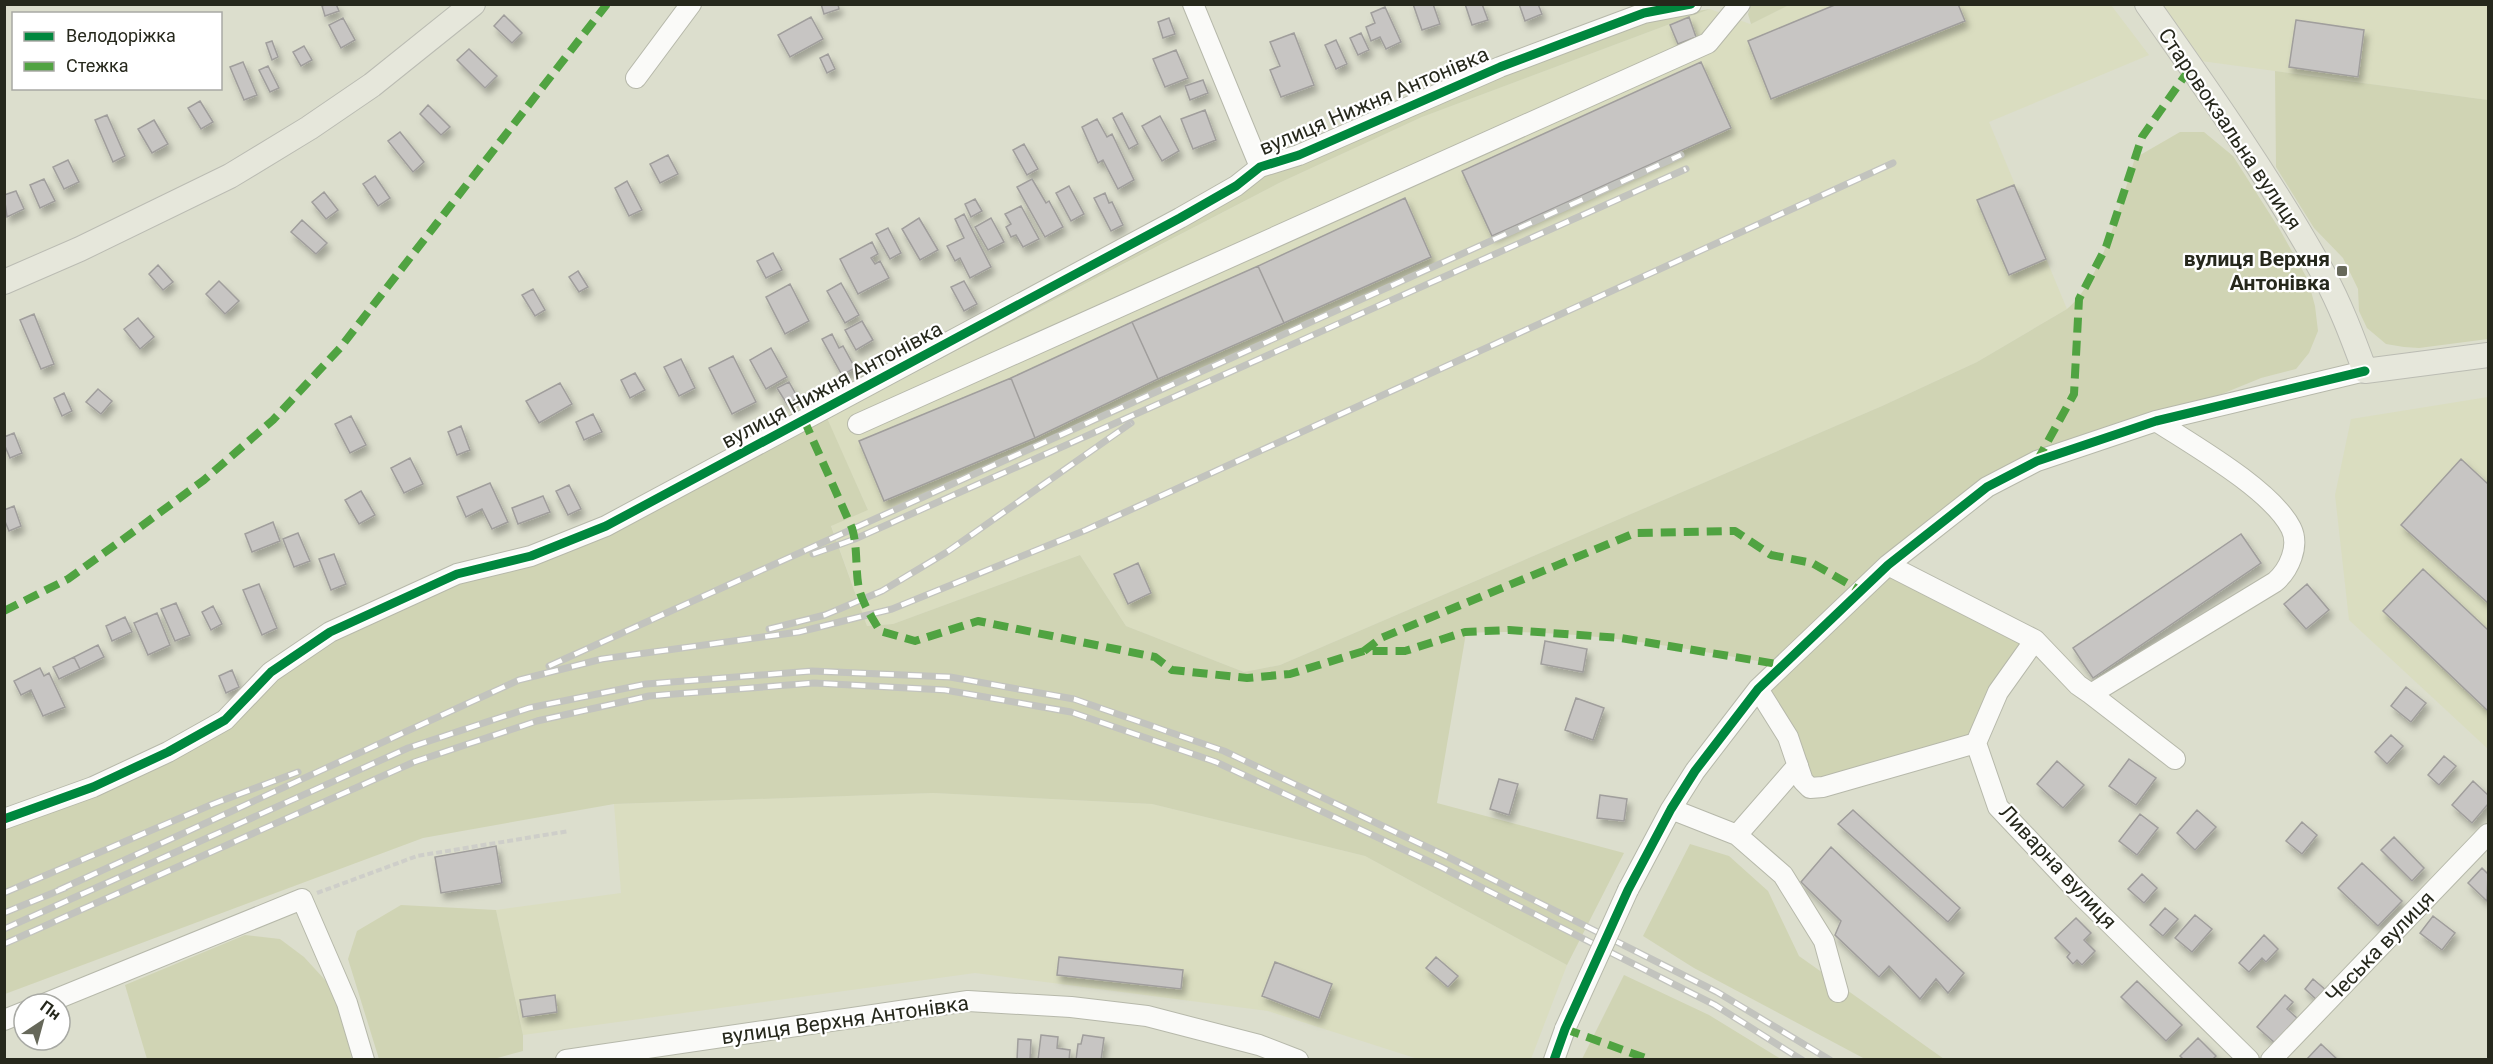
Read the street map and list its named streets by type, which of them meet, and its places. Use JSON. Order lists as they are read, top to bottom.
{
  "streets": {
    "main road": ["Старовокзальна вулиця"],
    "street": [
      "вулиця Нижня Антонівка",
      "Ливарна вулиця",
      "Чеська вулиця",
      "вулиця Верхня Антонівка"
    ]
  },
  "places": {
    "transit": ["вулиця Верхня Антонівка"]
  },
  "legend": ["Велодоріжка", "Стежка"],
  "north": "top right"
}
